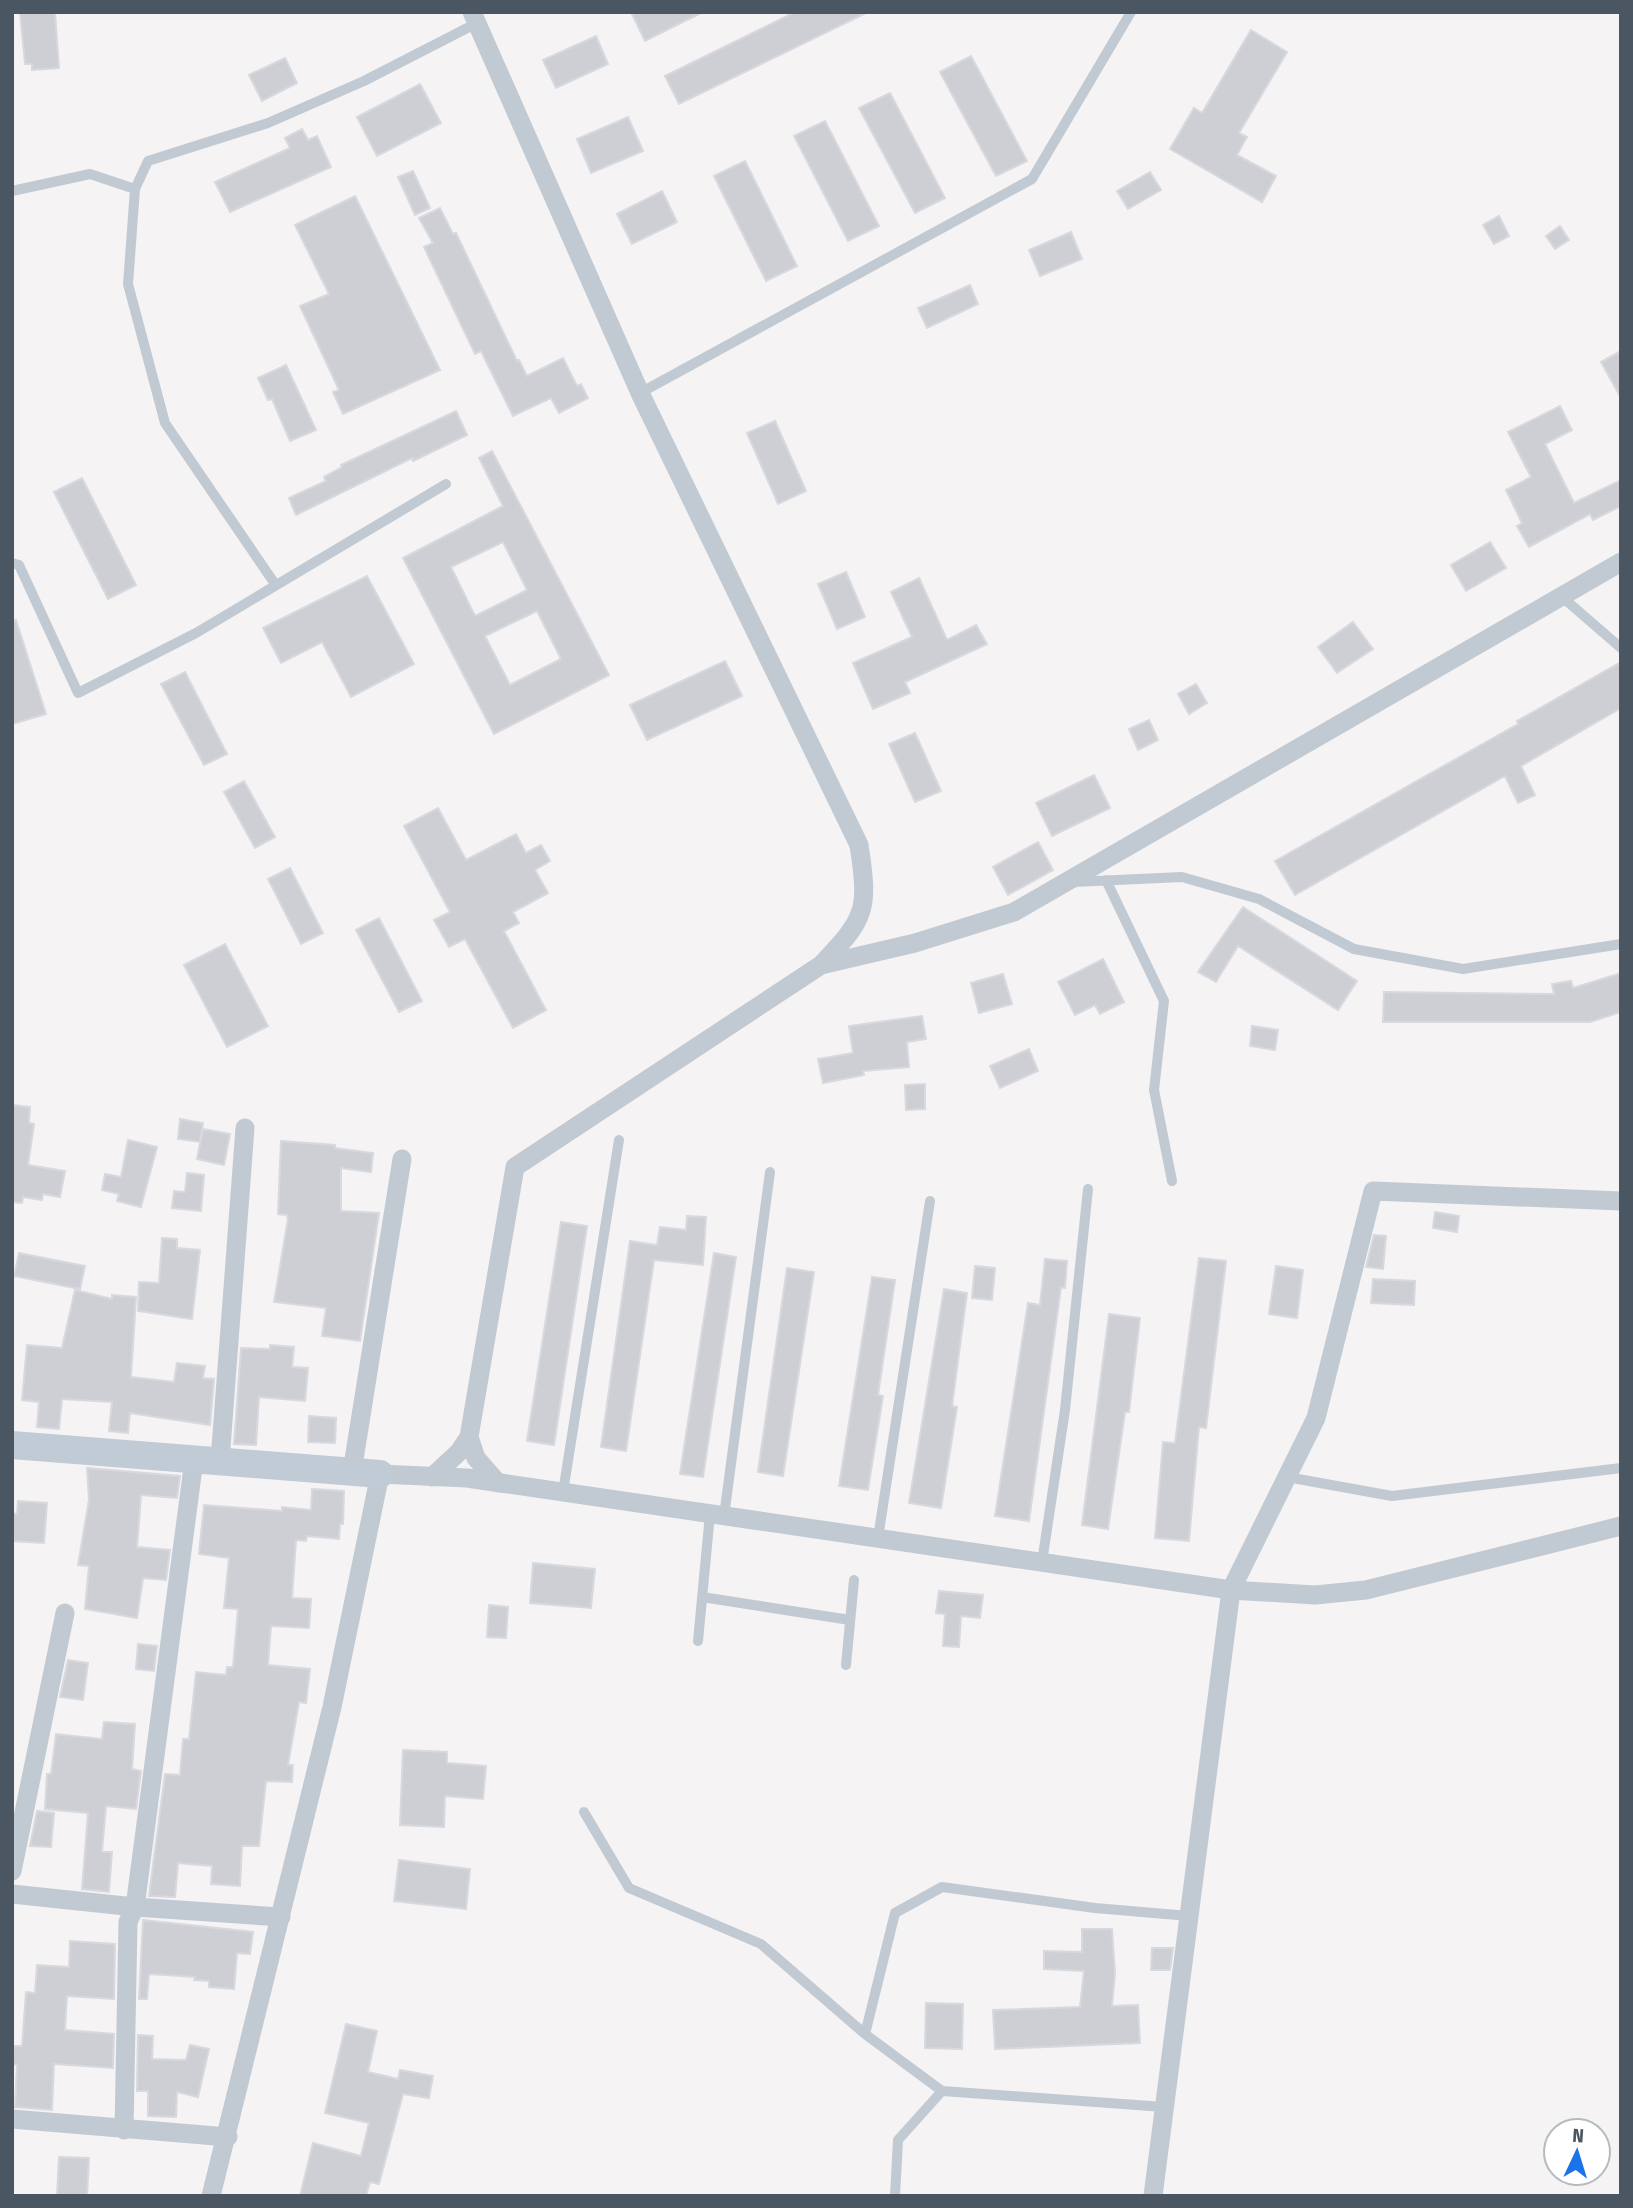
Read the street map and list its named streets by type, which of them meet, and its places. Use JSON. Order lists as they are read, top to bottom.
{
  "north": "top"
}
